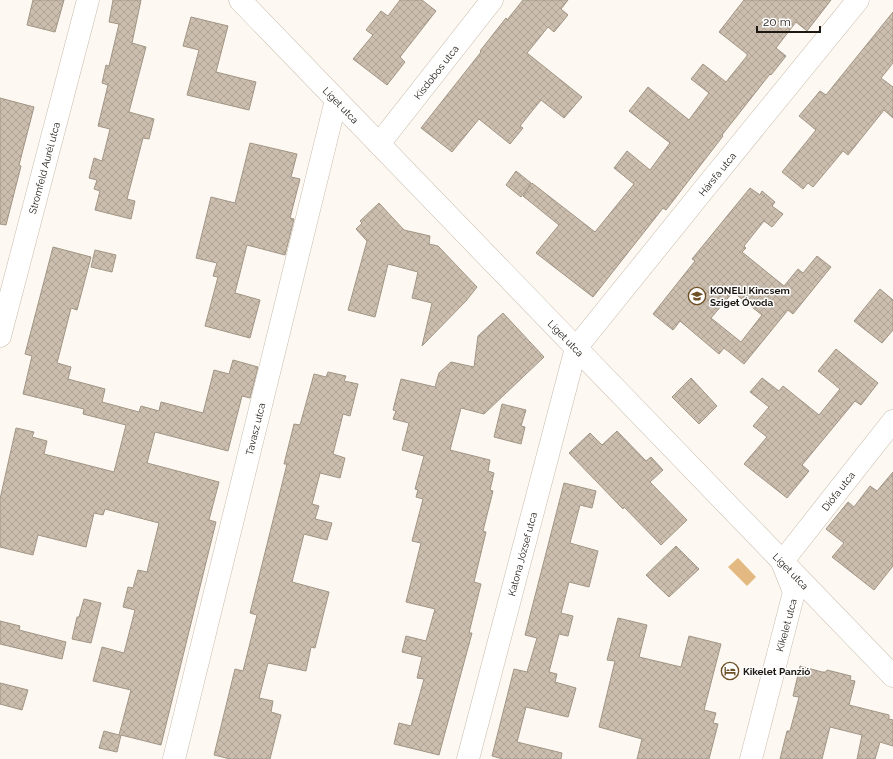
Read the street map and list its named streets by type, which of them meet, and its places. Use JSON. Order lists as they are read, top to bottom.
{
  "streets": {
    "street": [
      "Kisdobos utca",
      "Liget utca",
      "Stromfeld Aurél utca",
      "Hársfa utca",
      "Tavasz utca",
      "Diófa utca",
      "Katona József utca",
      "Kikelet utca"
    ]
  },
  "crossings": [
    ["Kisdobos utca", "Liget utca"],
    ["Liget utca", "Hársfa utca"],
    ["Liget utca", "Tavasz utca"],
    ["Liget utca", "Diófa utca"],
    ["Liget utca", "Katona József utca"],
    ["Liget utca", "Kikelet utca"],
    ["Hársfa utca", "Katona József utca"],
    ["Diófa utca", "Kikelet utca"]
  ],
  "places": {
    "school or university": ["KONELI Kincsem Sziget Óvoda"],
    "hotel": ["Kikelet Panzió"]
  },
  "scale_bar": "20 m"
}
